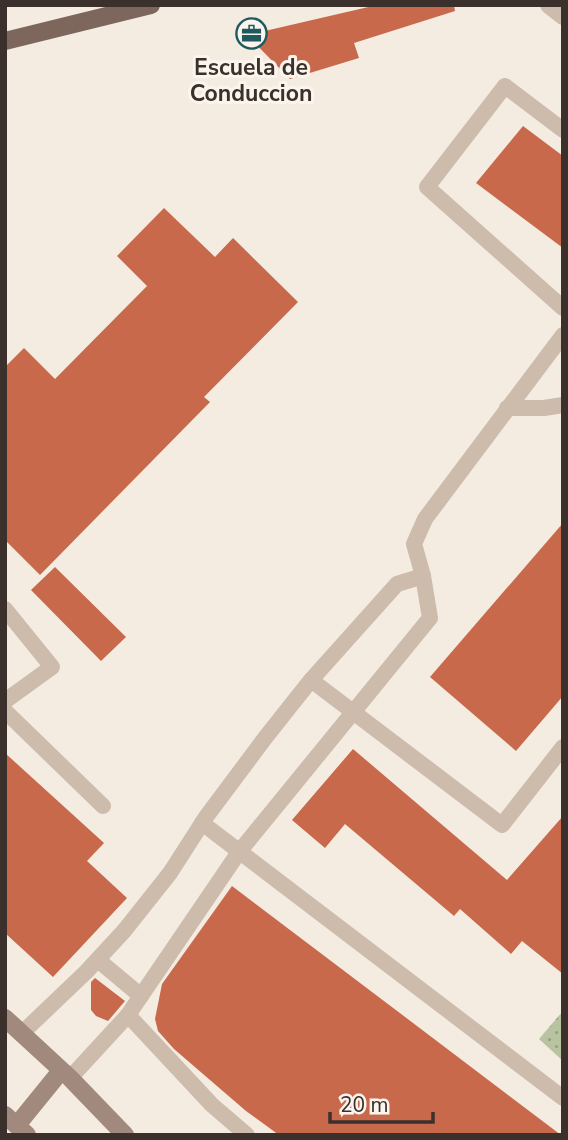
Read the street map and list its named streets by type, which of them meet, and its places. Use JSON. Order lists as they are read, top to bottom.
{
  "places": {
    "office": ["Escuela de Conduccion"]
  },
  "scale_bar": "20 m"
}
